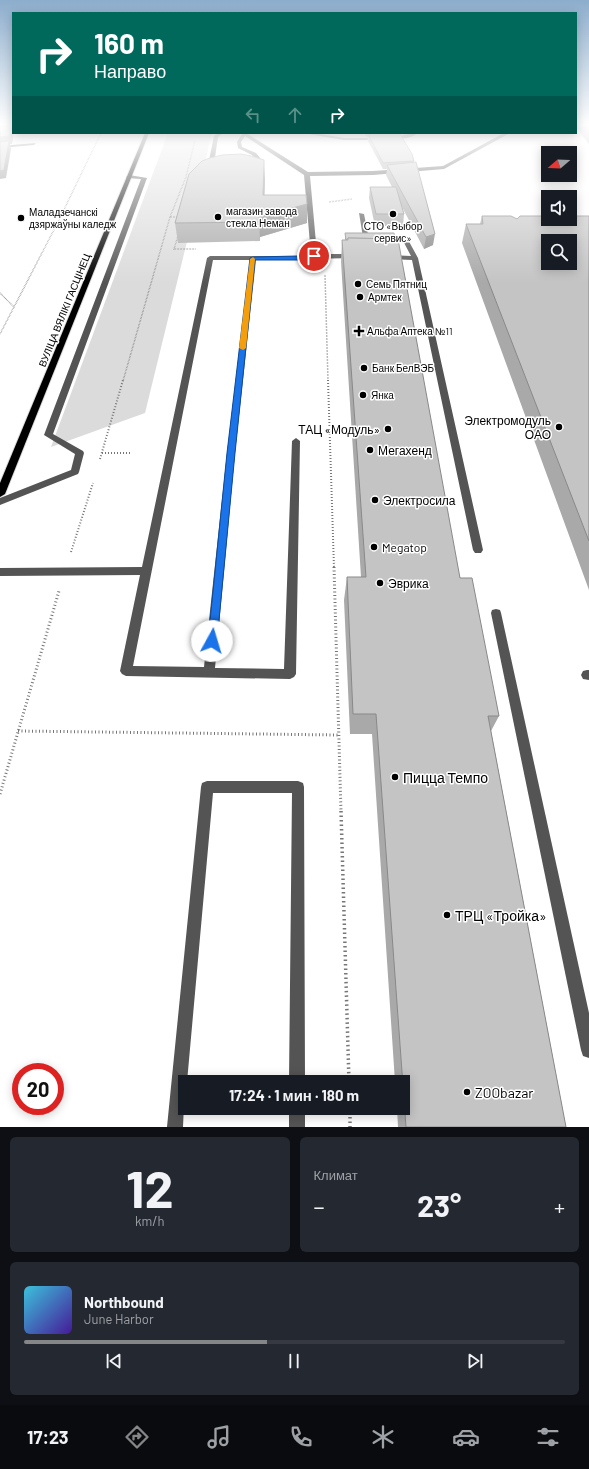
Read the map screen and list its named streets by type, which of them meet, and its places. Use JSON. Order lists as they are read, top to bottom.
{
  "streets": {
    "main road": ["ВУЛІЦА ВЯЛІКІ ГАСЦІНЕЦ"]
  },
  "places": {
    "other": [
      "СТО «Выбор сервис»",
      "магазин завода стекла Неман",
      "Маладзечанскі дзяржаўны каледж",
      "Семь Пятниц",
      "Армтек",
      "Банк БелВЭБ",
      "Янка",
      "Электромодуль ОАО",
      "ТАЦ «Модуль»",
      "Мегахенд",
      "Электросила",
      "Megatop",
      "Эврика",
      "Пицца Темпо",
      "ТРЦ «Тройка»",
      "ZOObazar"
    ],
    "health": ["Альфа Аптека №11"]
  },
  "north": "left",
  "page": {
    "turn": ["160 m", "Направо"],
    "limit": "20",
    "trip": "17:24 · 1 мин · 180 m",
    "tile": [
      ["12", "km/h"],
      "Климат"
    ],
    "heat": ["−", "23°", "+"],
    "song": ["Northbound", "June Harbor"],
    "tabs": "17:23"
  }
}
